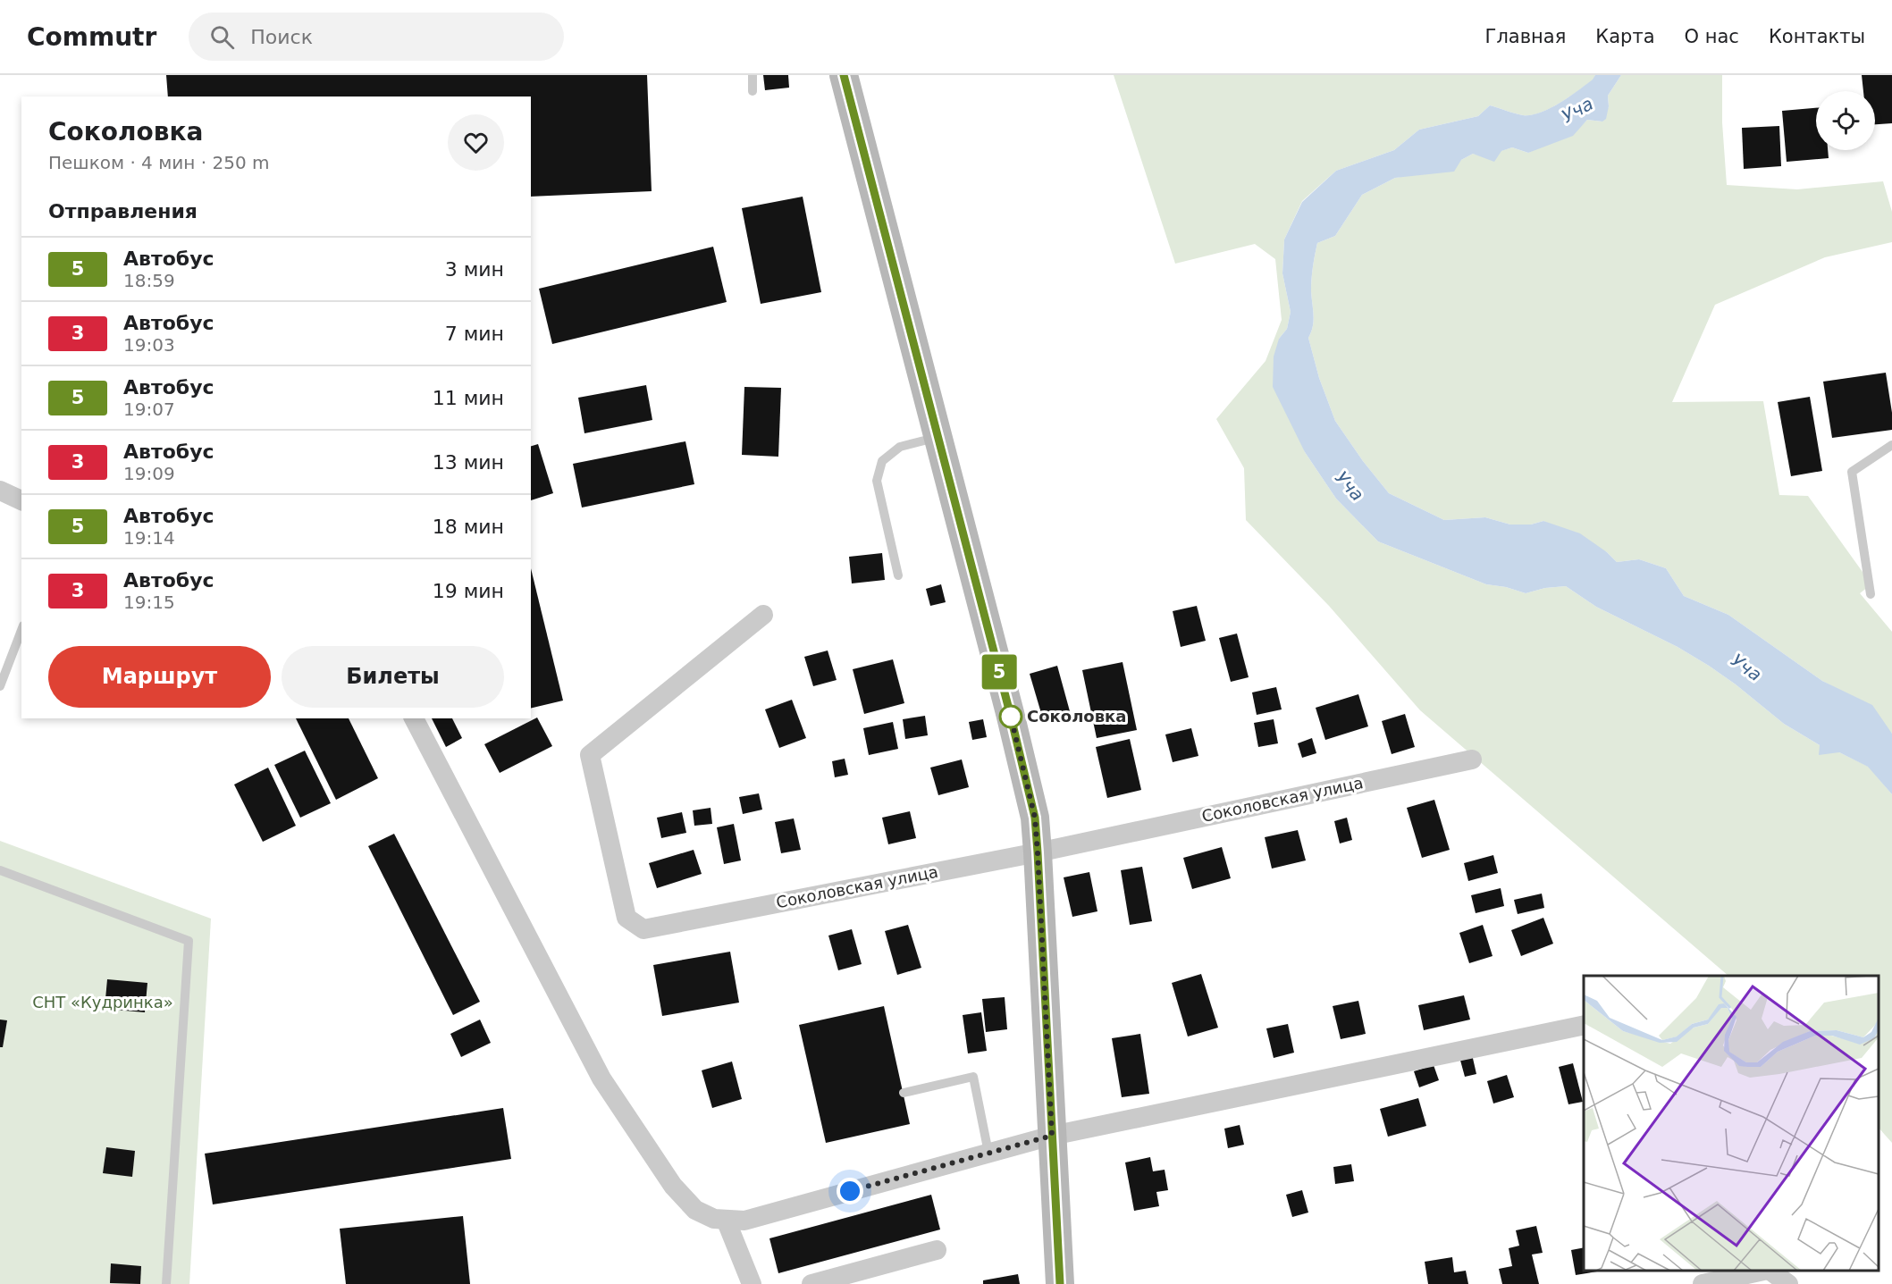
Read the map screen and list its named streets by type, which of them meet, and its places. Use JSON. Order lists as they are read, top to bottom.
{
  "streets": {
    "street": ["Соколовская улица"]
  },
  "water": ["Уча"],
  "parks": ["СНТ «Кудринка»"],
  "places": ["Соколовка"],
  "lines": ["bus line 5"],
  "page": {
    "header": "Commutr",
    "search": "Поиск",
    "nav": [
      "Главная",
      "Карта",
      "О нас",
      "Контакты"
    ],
    "on_map": "5",
    "heading": [
      ["Соколовка", "Пешком · 4 мин · 250 m"],
      "Отправления"
    ],
    "list": [
      {
        "mark": "5",
        "name": "Автобус",
        "note": "18:59",
        "value": "3 мин"
      },
      {
        "mark": "3",
        "name": "Автобус",
        "note": "19:03",
        "value": "7 мин"
      },
      {
        "mark": "5",
        "name": "Автобус",
        "note": "19:07",
        "value": "11 мин"
      },
      {
        "mark": "3",
        "name": "Автобус",
        "note": "19:09",
        "value": "13 мин"
      },
      {
        "mark": "5",
        "name": "Автобус",
        "note": "19:14",
        "value": "18 мин"
      },
      {
        "mark": "3",
        "name": "Автобус",
        "note": "19:15",
        "value": "19 мин"
      }
    ],
    "buttons": ["Маршрут", "Билеты"]
  }
}
